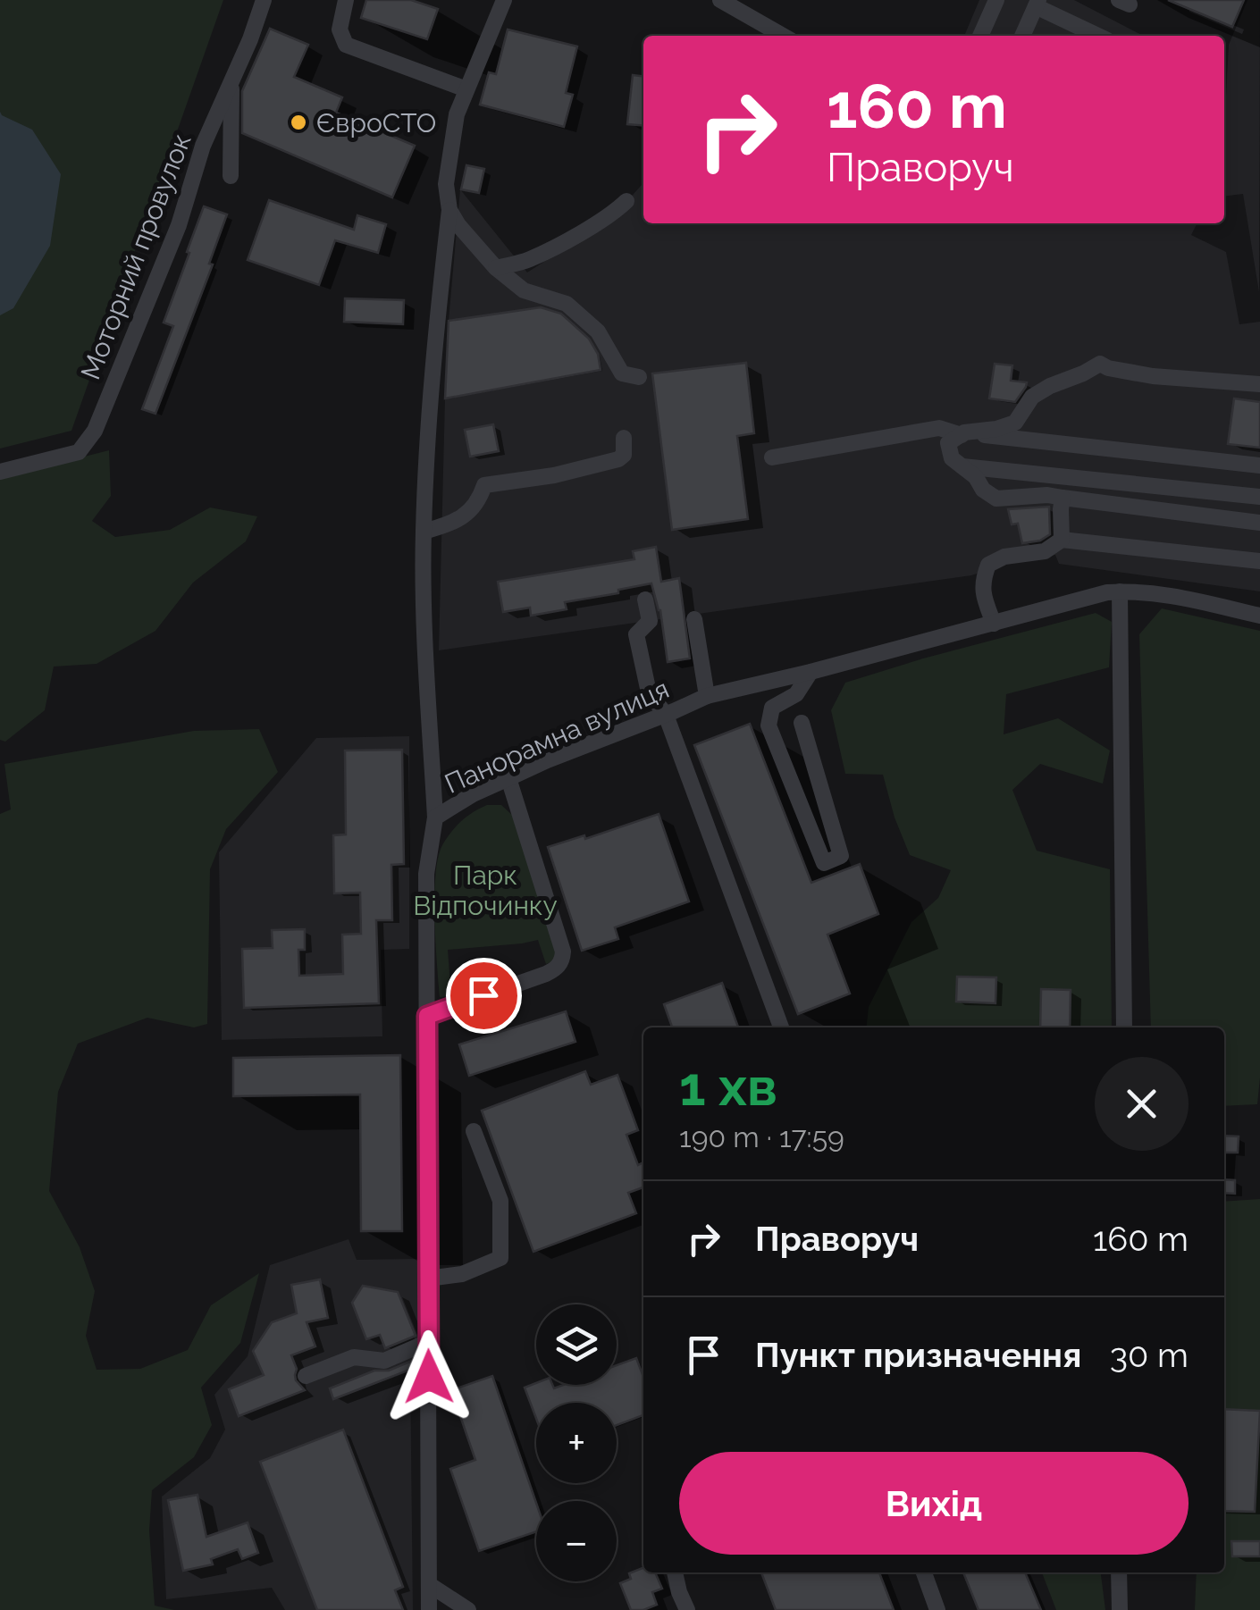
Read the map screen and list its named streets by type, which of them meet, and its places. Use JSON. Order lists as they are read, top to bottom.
{
  "streets": {
    "street": ["Моторний провулок", "Панорамна вулиця"]
  },
  "parks": ["Парк Відпочинку"],
  "places": ["ЄвроСТО"],
  "page": {
    "turn": ["160 m", "Праворуч"],
    "heading": ["1 хв", "190 m · 17:59"],
    "list": [
      {
        "name": "Праворуч",
        "value": "160 m"
      },
      {
        "name": "Пункт призначення",
        "value": "30 m"
      }
    ],
    "map_buttons": ["+", "−"],
    "buttons": "Вихід"
  }
}
